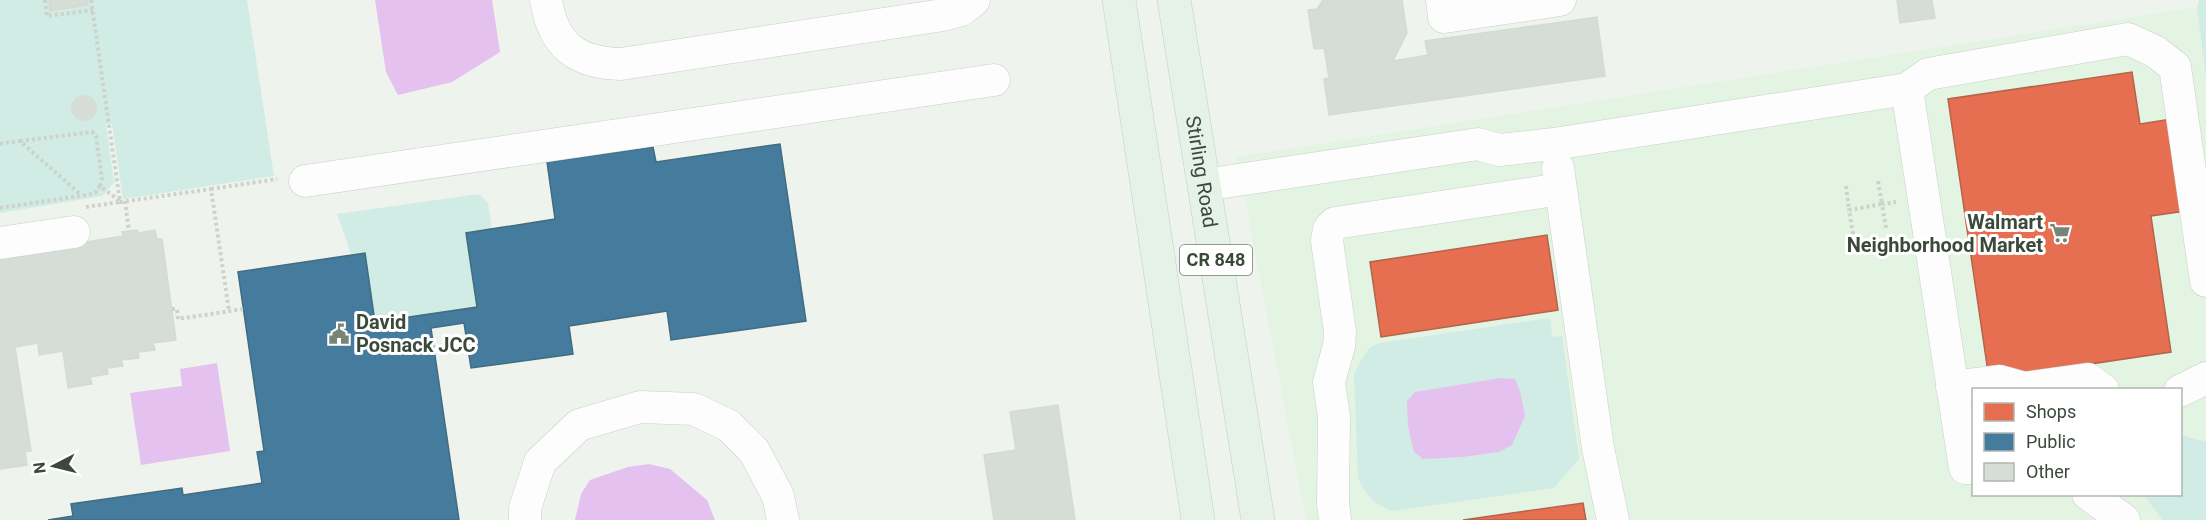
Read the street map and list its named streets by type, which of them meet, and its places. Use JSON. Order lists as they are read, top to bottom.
{
  "streets": {
    "main road": ["Stirling Road", "CR 848"]
  },
  "places": {
    "supermarket": ["Walmart Neighborhood Market"],
    "public building": ["David Posnack JCC"]
  },
  "legend": ["Shops", "Public", "Other"],
  "north": "left"
}
